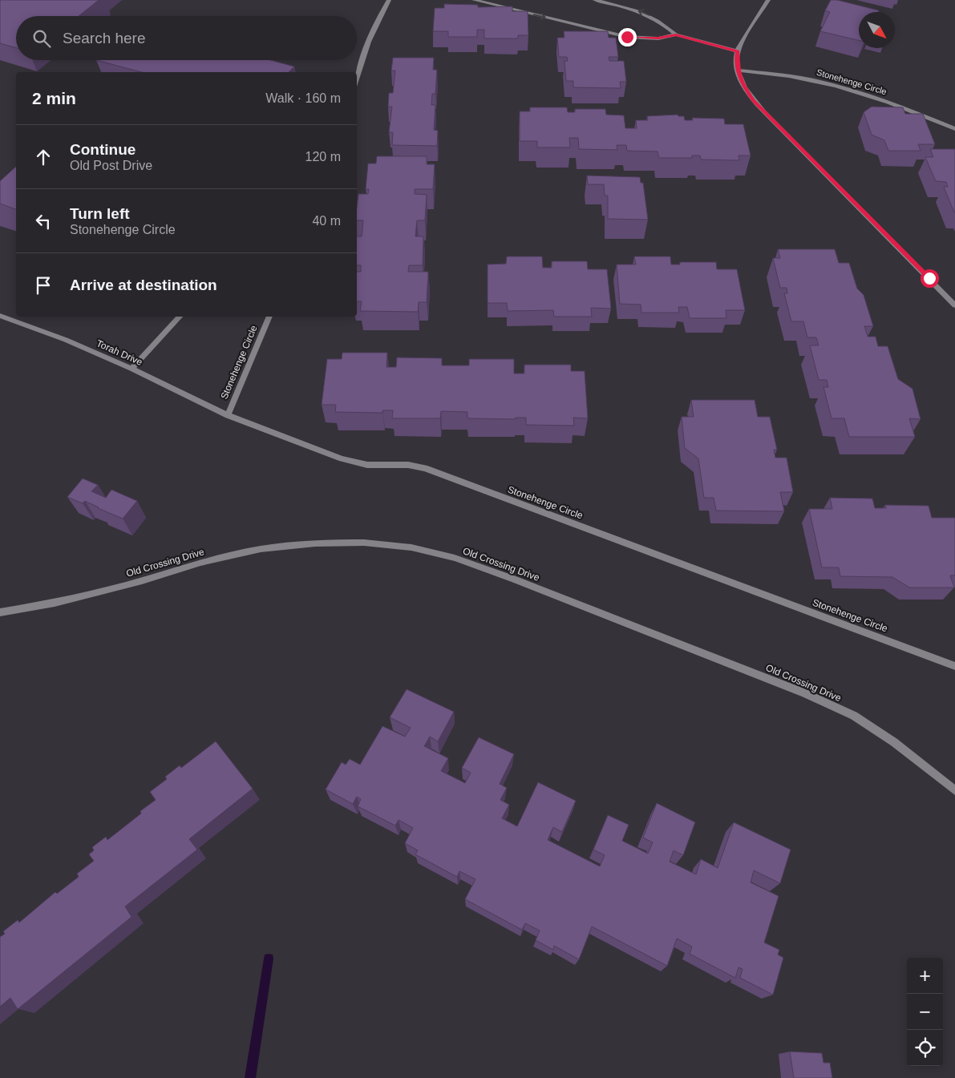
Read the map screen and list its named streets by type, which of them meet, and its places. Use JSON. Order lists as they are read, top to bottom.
{
  "streets": {
    "street": ["Stonehenge Circle", "Torah Drive", "Old Crossing Drive"]
  },
  "crossings": [
    ["Stonehenge Circle", "Torah Drive"]
  ],
  "north": "bottom right",
  "page": {
    "search": "Search here",
    "heading": ["2 min", "Walk · 160 m"],
    "list": [
      ["Continue", "Old Post Drive", "120 m"],
      ["Turn left", "Stonehenge Circle", "40 m"],
      "Arrive at destination"
    ],
    "map_buttons": ["+", "−"]
  }
}
